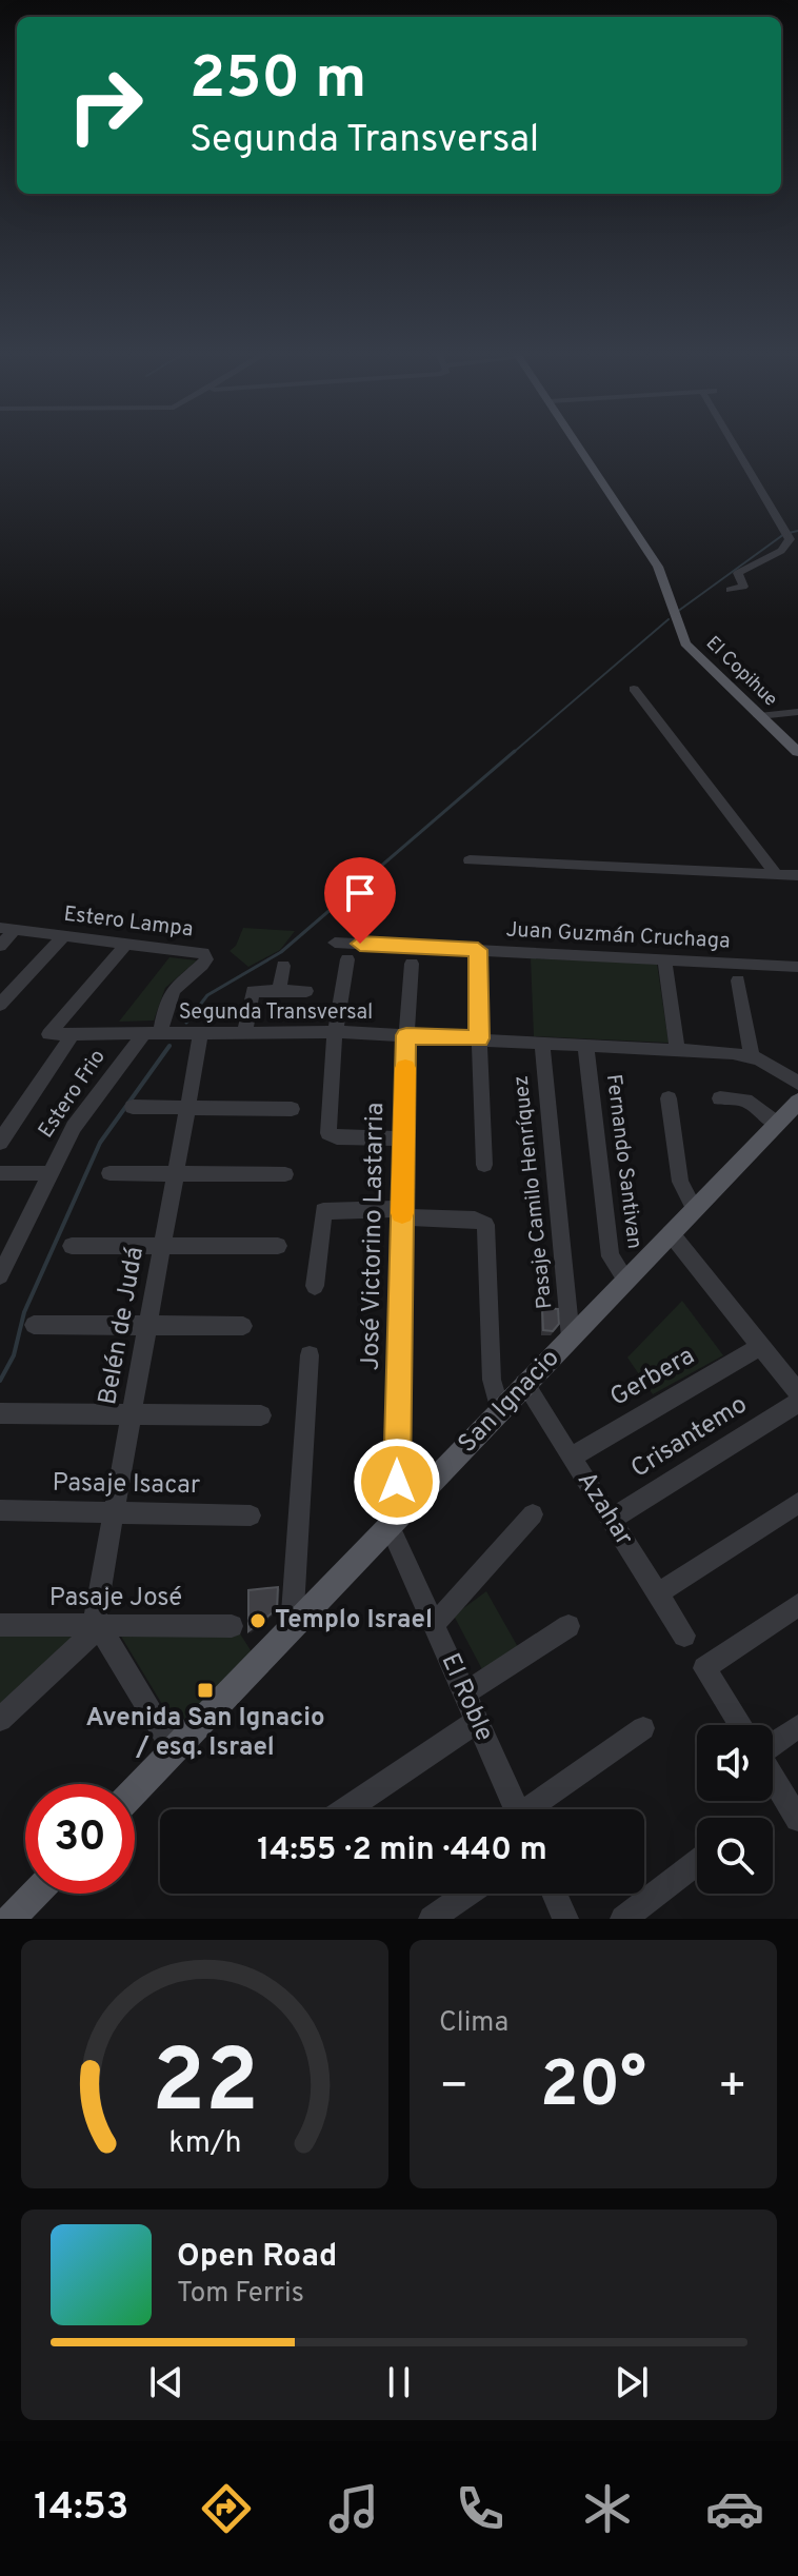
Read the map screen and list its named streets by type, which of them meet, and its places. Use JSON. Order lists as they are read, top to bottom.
{
  "streets": {
    "main road": ["El Copihue", "San Ignacio"],
    "street": [
      "Estero Lampa",
      "Juan Guzmán Cruchaga",
      "Segunda Transversal",
      "Estero Frio",
      "Fernando Santivan",
      "Pasaje Camilo Henríquez",
      "José Victorino Lastarria",
      "Belén de Judá",
      "Gerbera",
      "Crisantemo",
      "Pasaje Isacar",
      "Azahar",
      "Pasaje José",
      "El Roble"
    ]
  },
  "crossings": [
    ["Estero Lampa", "Segunda Transversal"],
    ["Estero Lampa", "Estero Frio"],
    ["Segunda Transversal", "Estero Frio"],
    ["Segunda Transversal", "Fernando Santivan"],
    ["Segunda Transversal", "Pasaje Camilo Henríquez"],
    ["Segunda Transversal", "José Victorino Lastarria"],
    ["Segunda Transversal", "Belén de Judá"],
    ["Fernando Santivan", "San Ignacio"],
    ["Pasaje Camilo Henríquez", "San Ignacio"],
    ["José Victorino Lastarria", "San Ignacio"],
    ["José Victorino Lastarria", "El Roble"],
    ["Belén de Judá", "Pasaje Isacar"],
    ["Belén de Judá", "Pasaje José"],
    ["Gerbera", "Azahar"],
    ["San Ignacio", "Azahar"],
    ["San Ignacio", "El Roble"],
    ["Crisantemo", "Azahar"]
  ],
  "places": {
    "other": ["Templo Israel"],
    "transit": ["Avenida San Ignacio / esq. Israel"]
  },
  "page": {
    "turn": ["250 m", "Segunda Transversal"],
    "limit": "30",
    "trip": "14:55 · 2 min · 440 m",
    "tile": "Clima",
    "heat": ["−", "20°", "+"],
    "song": ["Open Road", "Tom Ferris"],
    "tabs": "14:53",
    "gauge": ["22", "km/h"]
  }
}
